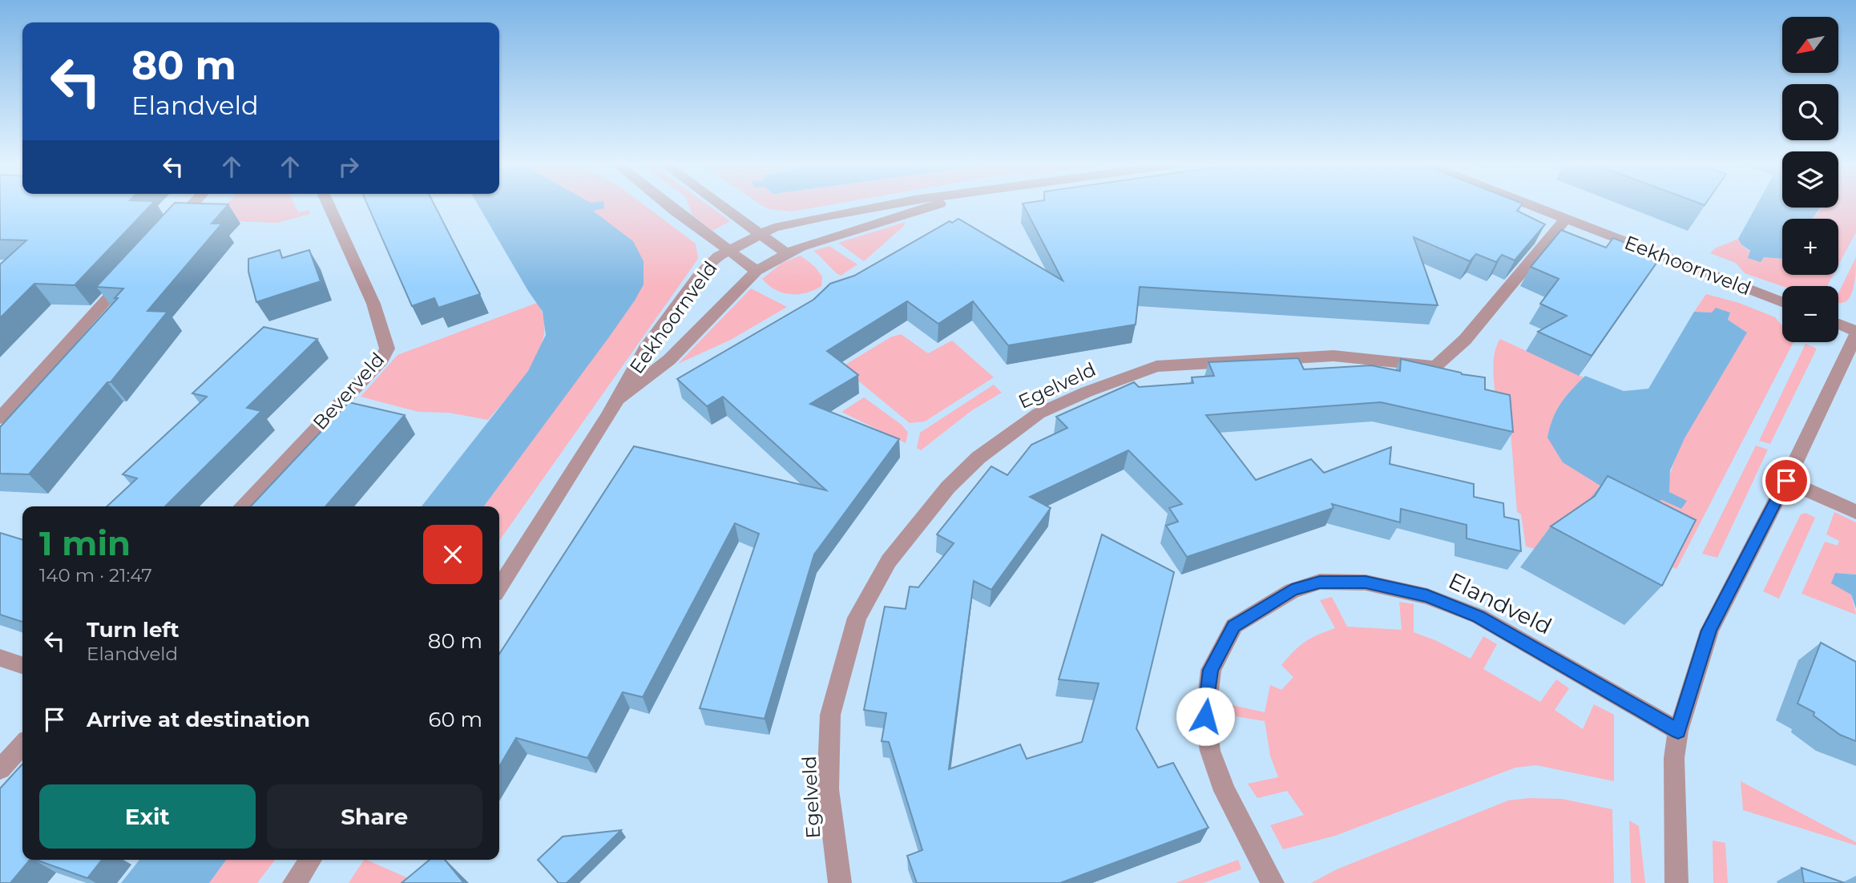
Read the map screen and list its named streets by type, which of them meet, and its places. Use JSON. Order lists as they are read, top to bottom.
{
  "streets": {
    "street": [
      "Eekhoornveld",
      "Egelveld",
      "Beverveld",
      "Elandveld"
    ]
  },
  "crossings": [
    ["Eekhoornveld", "Egelveld"]
  ],
  "north": "bottom left",
  "page": {
    "map_buttons": ["+", "−"],
    "turn": ["80 m", "Elandveld"],
    "heading": ["1 min", "140 m · 21:47"],
    "list": [
      {
        "name": "Turn left",
        "note": "Elandveld",
        "value": "80 m"
      },
      {
        "name": "Arrive at destination",
        "value": "60 m"
      }
    ],
    "buttons": ["Exit", "Share"]
  }
}
